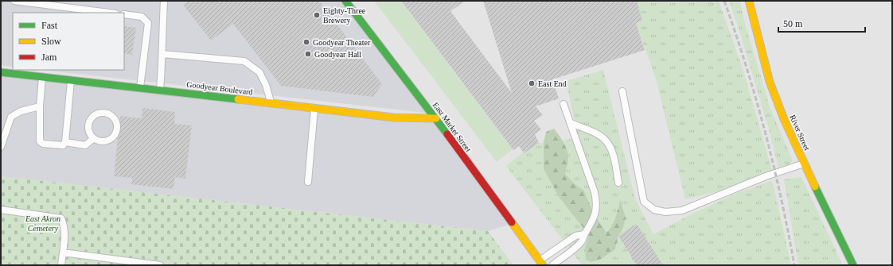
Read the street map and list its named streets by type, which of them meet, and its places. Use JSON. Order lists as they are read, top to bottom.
{
  "streets": {
    "street": ["Goodyear Boulevard", "East Market Street", "River Street"]
  },
  "crossings": [
    ["Goodyear Boulevard", "East Market Street"]
  ],
  "parks": ["East Akron Cemetery"],
  "places": [
    "Eighty-Three Brewery",
    "Goodyear Theater",
    "Goodyear Hall",
    "East End"
  ],
  "legend": ["Fast", "Slow", "Jam"],
  "scale_bar": "50 m"
}
